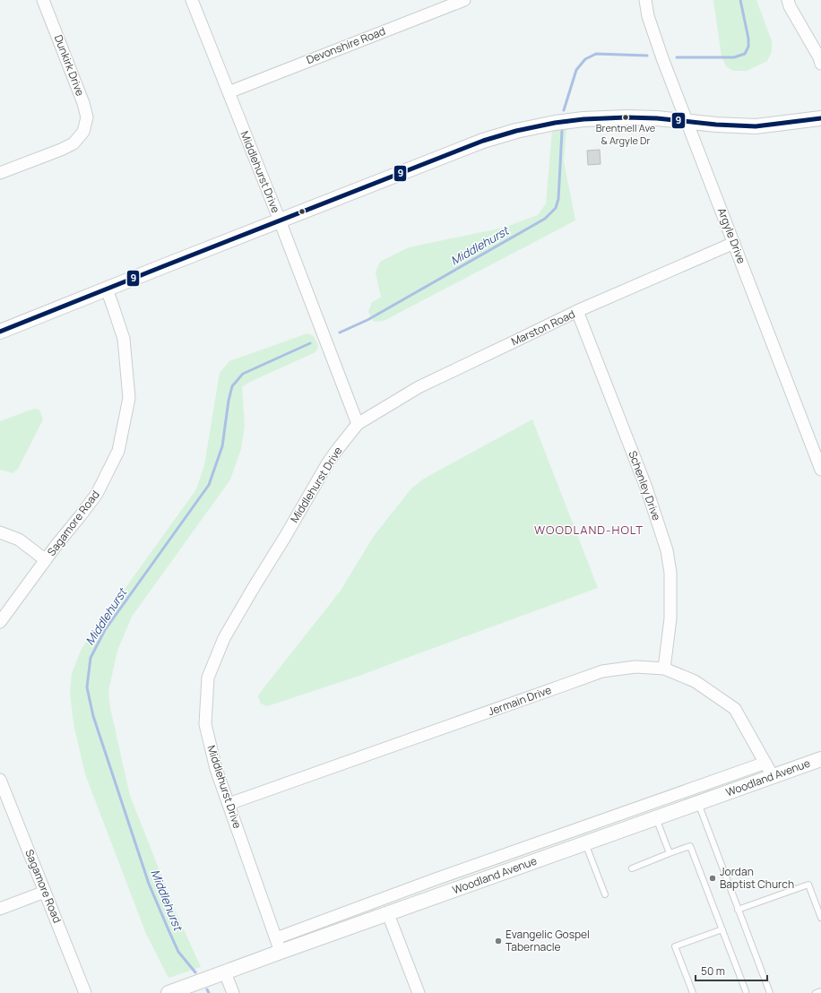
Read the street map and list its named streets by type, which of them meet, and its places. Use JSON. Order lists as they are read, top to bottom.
{
  "streets": {
    "street": [
      "Devonshire Road",
      "Dunkirk Drive",
      "Middlehurst Drive",
      "Argyle Drive",
      "Marston Road",
      "Schenley Drive",
      "Sagamore Road",
      "Jermain Drive",
      "Woodland Avenue"
    ]
  },
  "crossings": [
    ["Devonshire Road", "Middlehurst Drive"],
    ["Middlehurst Drive", "Marston Road"],
    ["Middlehurst Drive", "Jermain Drive"],
    ["Middlehurst Drive", "Woodland Avenue"],
    ["Argyle Drive", "Marston Road"],
    ["Marston Road", "Schenley Drive"],
    ["Schenley Drive", "Jermain Drive"],
    ["Jermain Drive", "Woodland Avenue"]
  ],
  "districts": ["WOODLAND-HOLT"],
  "water": ["Middlehurst"],
  "places": ["Brentnell Ave & Argyle Dr", "Jordan Baptist Church", "Evangelic Gospel Tabernacle"],
  "lines": ["transit line 9"],
  "scale_bar": "50 m"
}
